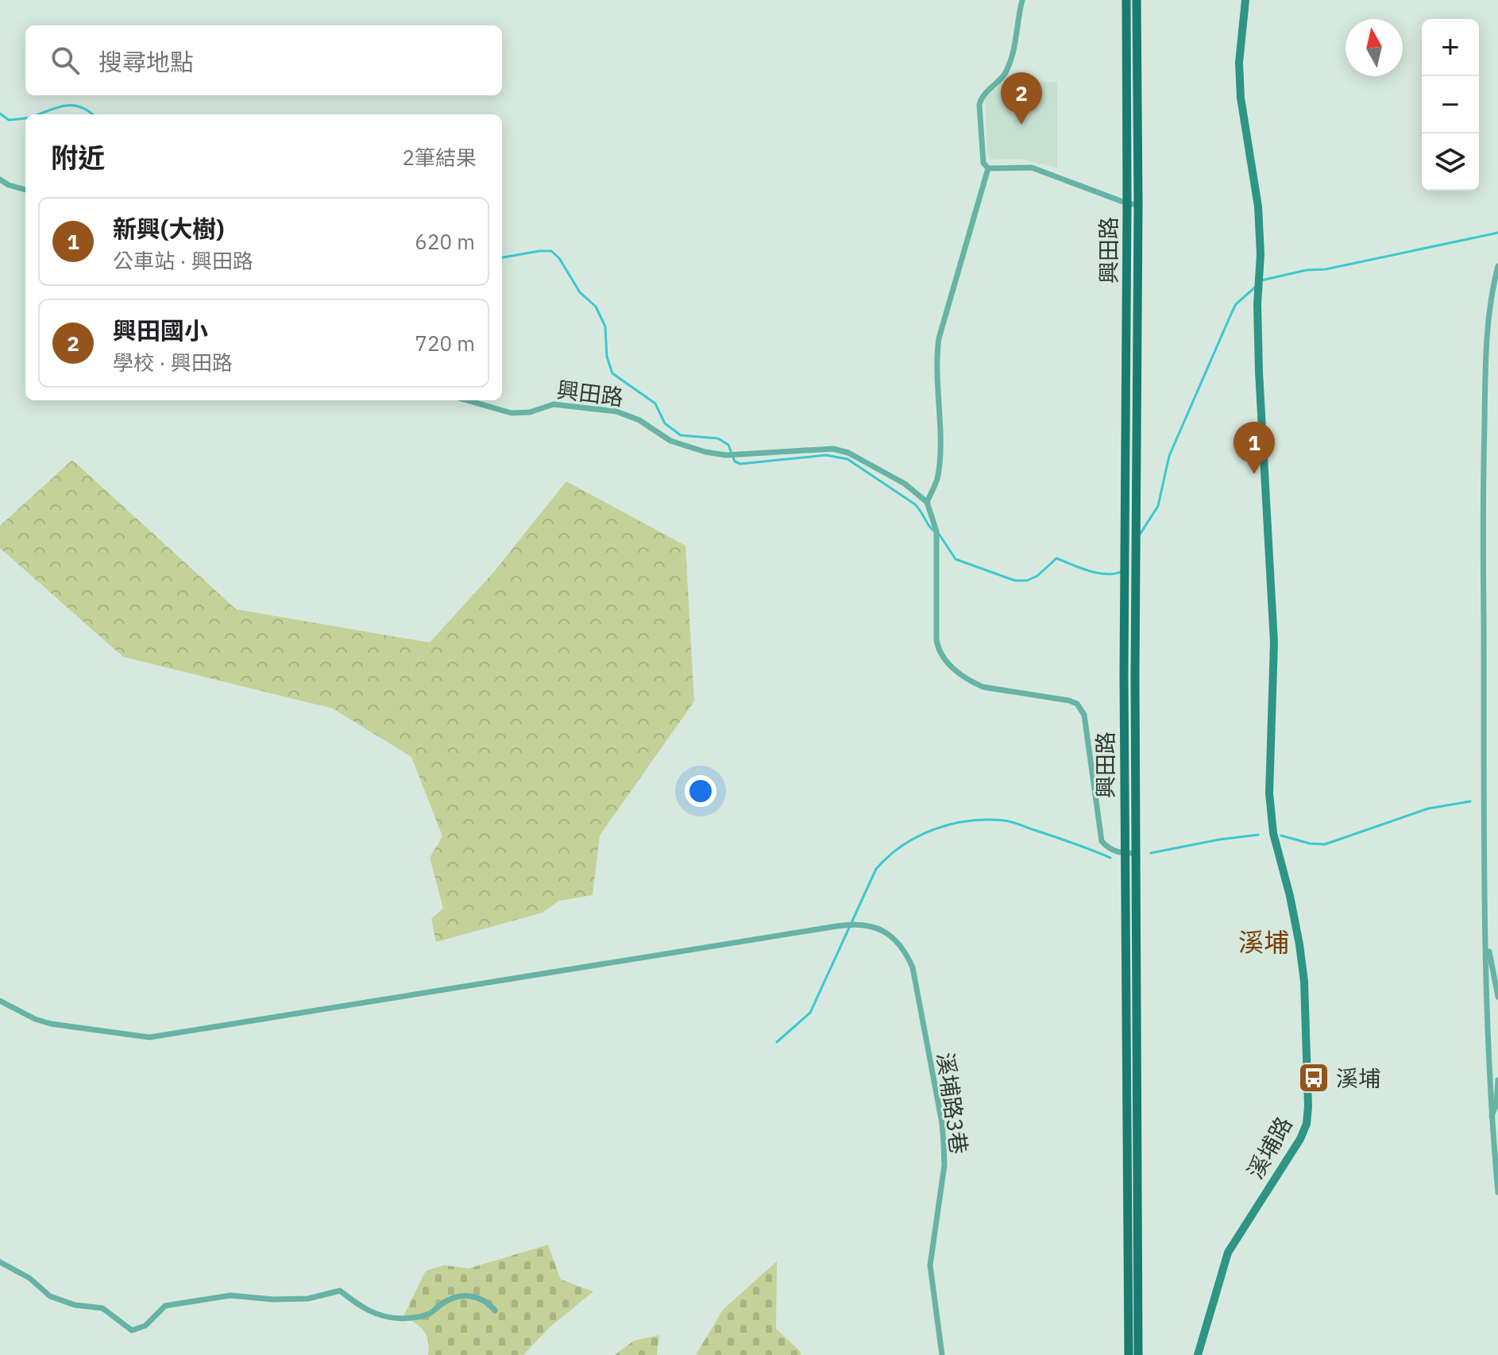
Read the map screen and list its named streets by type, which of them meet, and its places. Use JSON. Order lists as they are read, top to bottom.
{
  "streets": {
    "main road": ["興田路"],
    "street": ["溪埔路3巷", "溪埔路"]
  },
  "districts": ["溪埔"],
  "places": {
    "bus stop": ["溪埔"]
  },
  "north": "top",
  "page": {
    "map_buttons": ["+", "−"],
    "search": "搜尋地點",
    "pins": ["2", "1"],
    "heading": ["附近", "2筆結果"],
    "list": [
      {
        "mark": "1",
        "name": "新興(大樹)",
        "note": "公車站 · 興田路",
        "value": "620 m"
      },
      {
        "mark": "2",
        "name": "興田國小",
        "note": "學校 · 興田路",
        "value": "720 m"
      }
    ]
  }
}
